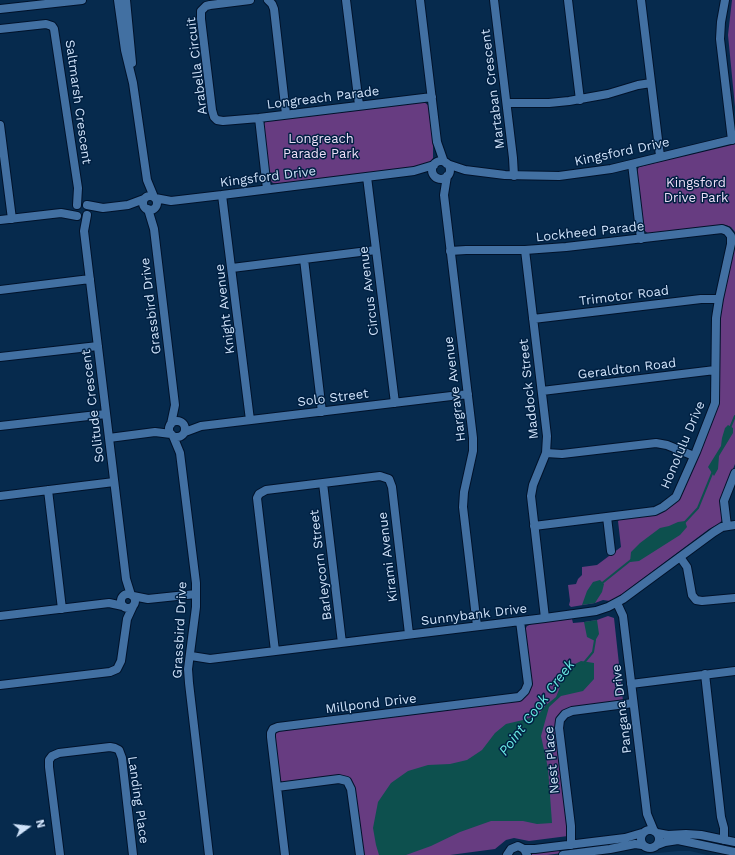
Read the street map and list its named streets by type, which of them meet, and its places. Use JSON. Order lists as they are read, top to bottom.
{
  "streets": {
    "street": [
      "Arabella Circuit",
      "Martaban Crescent",
      "Longreach Parade",
      "Saltmarsh Crescent",
      "Kingsford Drive",
      "Lockheed Parade",
      "Circus Avenue",
      "Trimotor Road",
      "Grassbird Drive",
      "Knight Avenue",
      "Geraldton Road",
      "Hargrave Avenue",
      "Maddock Street",
      "Solo Street",
      "Solitude Crescent",
      "Honolulu Drive",
      "Kirami Avenue",
      "Barleycorn Street",
      "Sunnybank Drive",
      "Millpond Drive",
      "Pangana Drive",
      "Nest Place",
      "Landing Place"
    ]
  },
  "crossings": [
    ["Arabella Circuit", "Longreach Parade"],
    ["Martaban Crescent", "Kingsford Drive"],
    ["Saltmarsh Crescent", "Solitude Crescent"],
    ["Kingsford Drive", "Circus Avenue"],
    ["Kingsford Drive", "Grassbird Drive"],
    ["Kingsford Drive", "Knight Avenue"],
    ["Kingsford Drive", "Hargrave Avenue"],
    ["Lockheed Parade", "Hargrave Avenue"],
    ["Lockheed Parade", "Maddock Street"],
    ["Lockheed Parade", "Honolulu Drive"],
    ["Circus Avenue", "Solo Street"],
    ["Trimotor Road", "Maddock Street"],
    ["Trimotor Road", "Honolulu Drive"],
    ["Grassbird Drive", "Solo Street"],
    ["Grassbird Drive", "Sunnybank Drive"],
    ["Knight Avenue", "Solo Street"],
    ["Geraldton Road", "Maddock Street"],
    ["Geraldton Road", "Honolulu Drive"],
    ["Hargrave Avenue", "Solo Street"],
    ["Hargrave Avenue", "Sunnybank Drive"],
    ["Maddock Street", "Honolulu Drive"],
    ["Maddock Street", "Sunnybank Drive"],
    ["Kirami Avenue", "Barleycorn Street"],
    ["Kirami Avenue", "Sunnybank Drive"],
    ["Barleycorn Street", "Sunnybank Drive"],
    ["Sunnybank Drive", "Millpond Drive"],
    ["Sunnybank Drive", "Pangana Drive"],
    ["Pangana Drive", "Nest Place"]
  ],
  "water": ["Point Cook Creek"],
  "parks": ["Longreach Parade Park", "Kingsford Drive Park"],
  "north": "right"
}
